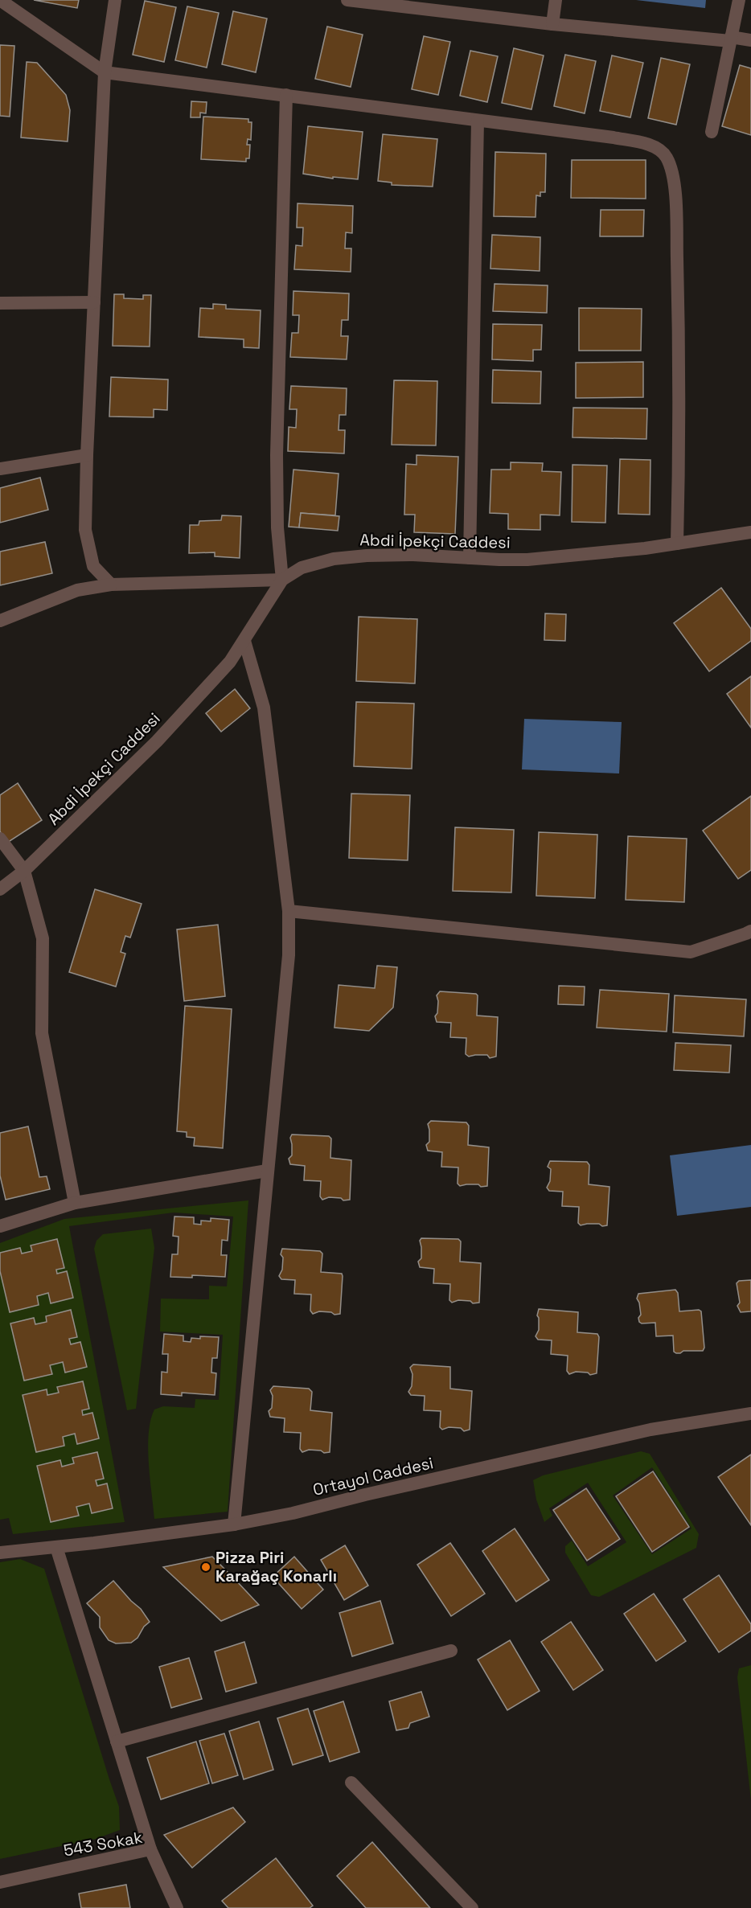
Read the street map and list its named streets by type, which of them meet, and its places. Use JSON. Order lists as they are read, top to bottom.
{
  "streets": {
    "street": ["Abdi İpekçi Caddesi", "Ortayol Caddesi", "543 Sokak"]
  },
  "places": ["Pizza Piri Karağaç Konarlı"]
}
